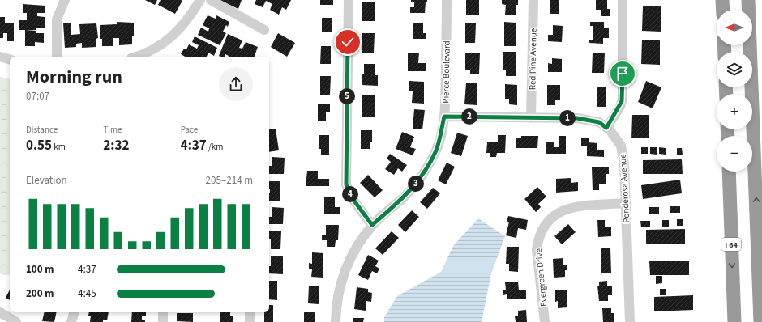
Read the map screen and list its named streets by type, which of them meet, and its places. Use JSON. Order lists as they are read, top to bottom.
{
  "streets": {
    "highway": ["I 64"],
    "street": [
      "Red Pine Avenue",
      "Pierce Boulevard",
      "Ponderosa Avenue",
      "Evergreen Drive"
    ]
  },
  "crossings": [
    ["Red Pine Avenue", "Ponderosa Avenue"],
    ["Pierce Boulevard", "Ponderosa Avenue"],
    ["Ponderosa Avenue", "Evergreen Drive"]
  ],
  "north": "left",
  "page": {
    "map_buttons": ["+", "−"],
    "heading": ["Morning run", "07:07"],
    "pins": [
      "5",
      "2",
      "1",
      "3",
      "4"
    ],
    "stats": [
      ["Distance", "0.55 km"],
      ["Time", "2:32"],
      ["Pace", "4:37 /km"]
    ],
    "chart": ["Elevation", "205–214 m"],
    "list": [
      {
        "name": "100 m",
        "note": "4:37"
      },
      {
        "name": "200 m",
        "note": "4:45"
      }
    ]
  }
}
